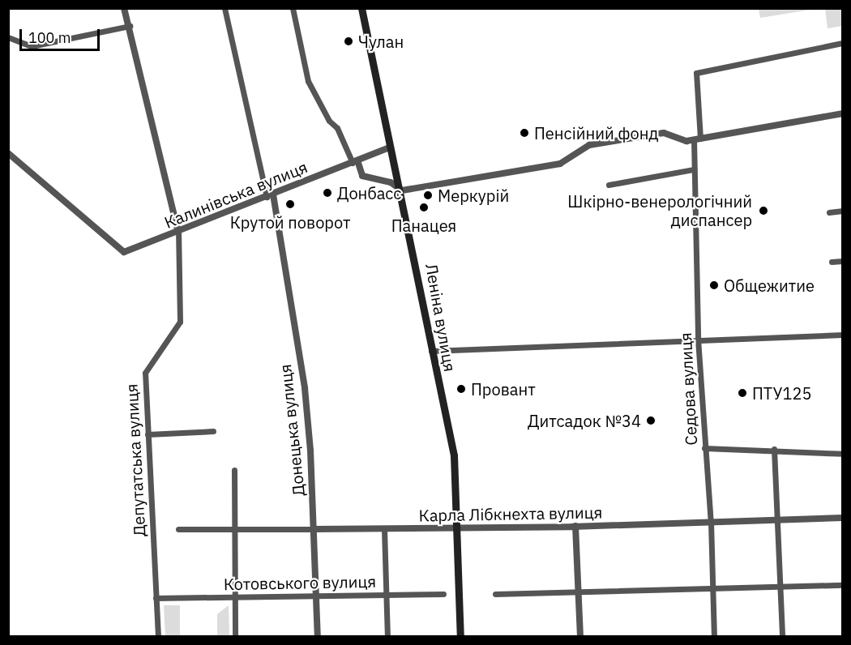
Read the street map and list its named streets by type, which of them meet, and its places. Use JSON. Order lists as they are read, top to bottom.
{
  "streets": {
    "main road": ["Леніна вулиця"],
    "street": [
      "Калинівська вулиця",
      "Седова вулиця",
      "Донецька вулиця",
      "Депутатська вулиця",
      "Карла Лібкнехта вулиця",
      "Котовського вулиця"
    ]
  },
  "crossings": [
    ["Калинівська вулиця", "Леніна вулиця"],
    ["Калинівська вулиця", "Донецька вулиця"],
    ["Калинівська вулиця", "Депутатська вулиця"],
    ["Леніна вулиця", "Карла Лібкнехта вулиця"],
    ["Седова вулиця", "Карла Лібкнехта вулиця"],
    ["Донецька вулиця", "Карла Лібкнехта вулиця"],
    ["Донецька вулиця", "Котовського вулиця"],
    ["Депутатська вулиця", "Котовського вулиця"]
  ],
  "places": [
    "Чулан",
    "Пенсійний фонд",
    "Донбасс",
    "Меркурій",
    "Крутой поворот",
    "Панацея",
    "Шкірно-венерологічний диспансер",
    "Общежитие",
    "Провант",
    "ПТУ125",
    "Дитсадок №34"
  ],
  "scale_bar": "100 m"
}
